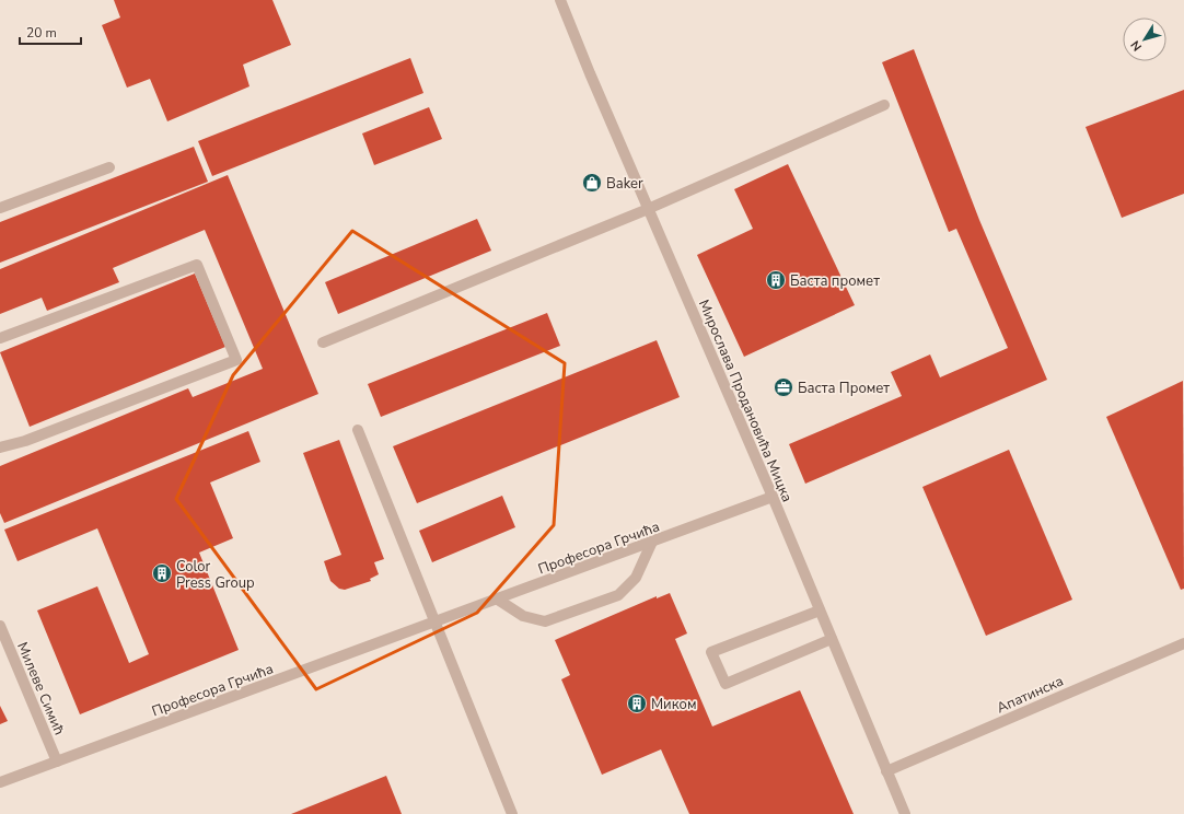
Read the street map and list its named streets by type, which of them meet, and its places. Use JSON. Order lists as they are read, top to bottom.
{
  "streets": {
    "street": [
      "Мирослава Продановића Мицка",
      "Професора Грчића",
      "Милеве Симић",
      "Апатинска"
    ]
  },
  "crossings": [
    ["Мирослава Продановића Мицка", "Професора Грчића"],
    ["Мирослава Продановића Мицка", "Апатинска"],
    ["Професора Грчића", "Милеве Симић"]
  ],
  "places": {
    "shop": ["Baker"],
    "building": ["Баста промет", "Color Press Group", "Миком"],
    "office": ["Баста Промет"]
  },
  "scale_bar": "20 m",
  "north": "bottom left"
}
